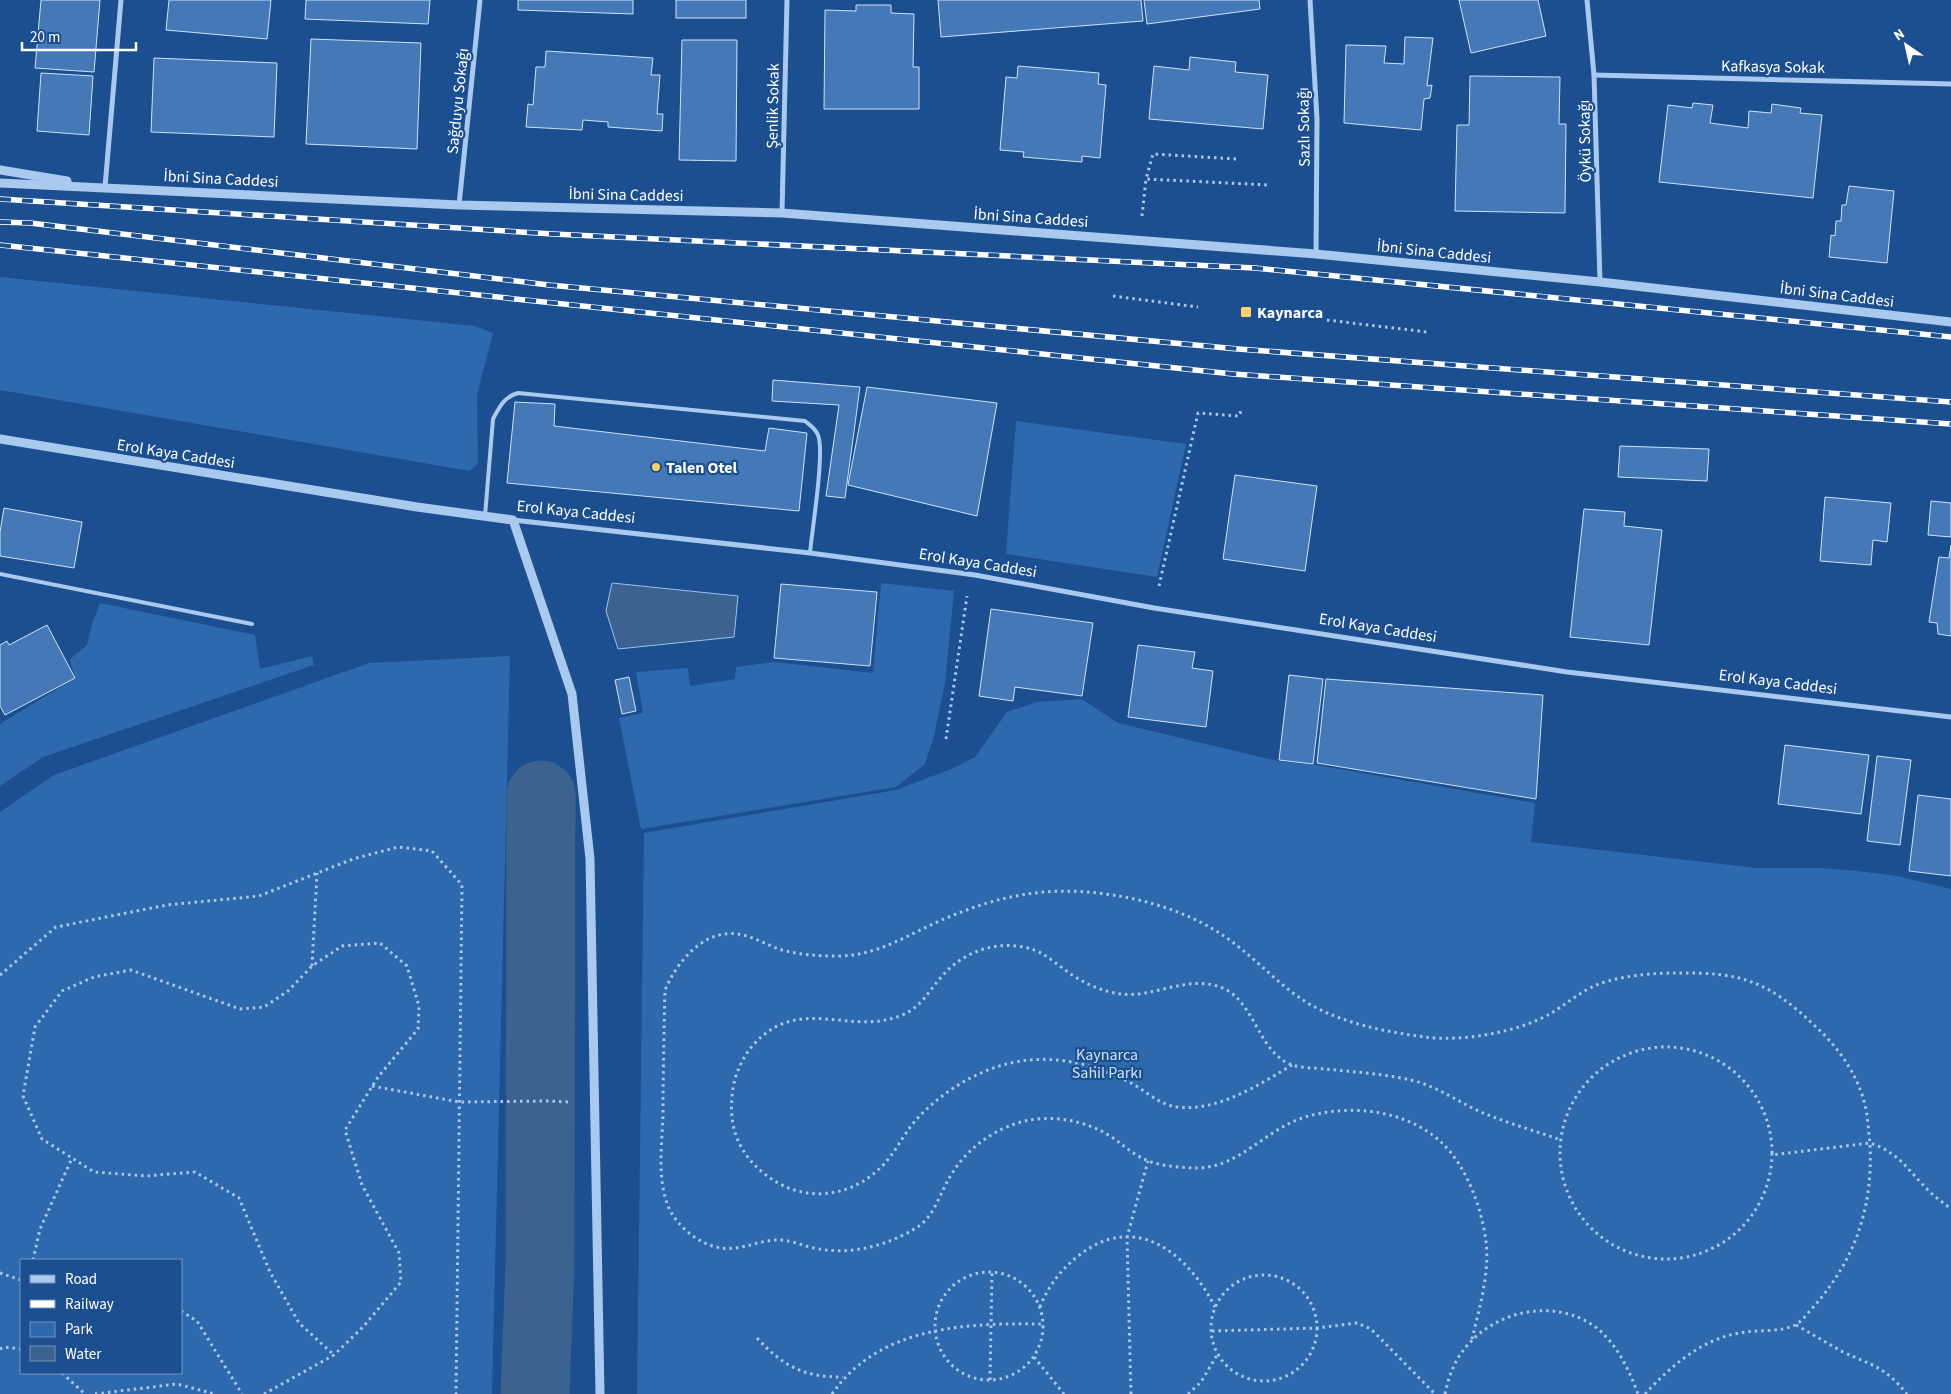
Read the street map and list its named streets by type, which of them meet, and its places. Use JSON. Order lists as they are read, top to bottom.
{
  "streets": {
    "street": [
      "Kafkasya Sokak",
      "Sağduyu Sokağı",
      "Şenlik Sokak",
      "Sazlı Sokağı",
      "Öykü Sokağı",
      "İbni Sina Caddesi",
      "Erol Kaya Caddesi"
    ]
  },
  "crossings": [
    ["Kafkasya Sokak", "Öykü Sokağı"],
    ["Sağduyu Sokağı", "İbni Sina Caddesi"],
    ["Şenlik Sokak", "İbni Sina Caddesi"],
    ["Sazlı Sokağı", "İbni Sina Caddesi"],
    ["Öykü Sokağı", "İbni Sina Caddesi"]
  ],
  "parks": ["Kaynarca Sahil Parkı"],
  "places": {
    "transit": ["Kaynarca"],
    "other": ["Talen Otel"]
  },
  "legend": [
    "Road",
    "Railway",
    "Park",
    "Water"
  ],
  "scale_bar": "20 m",
  "north": "top left"
}
